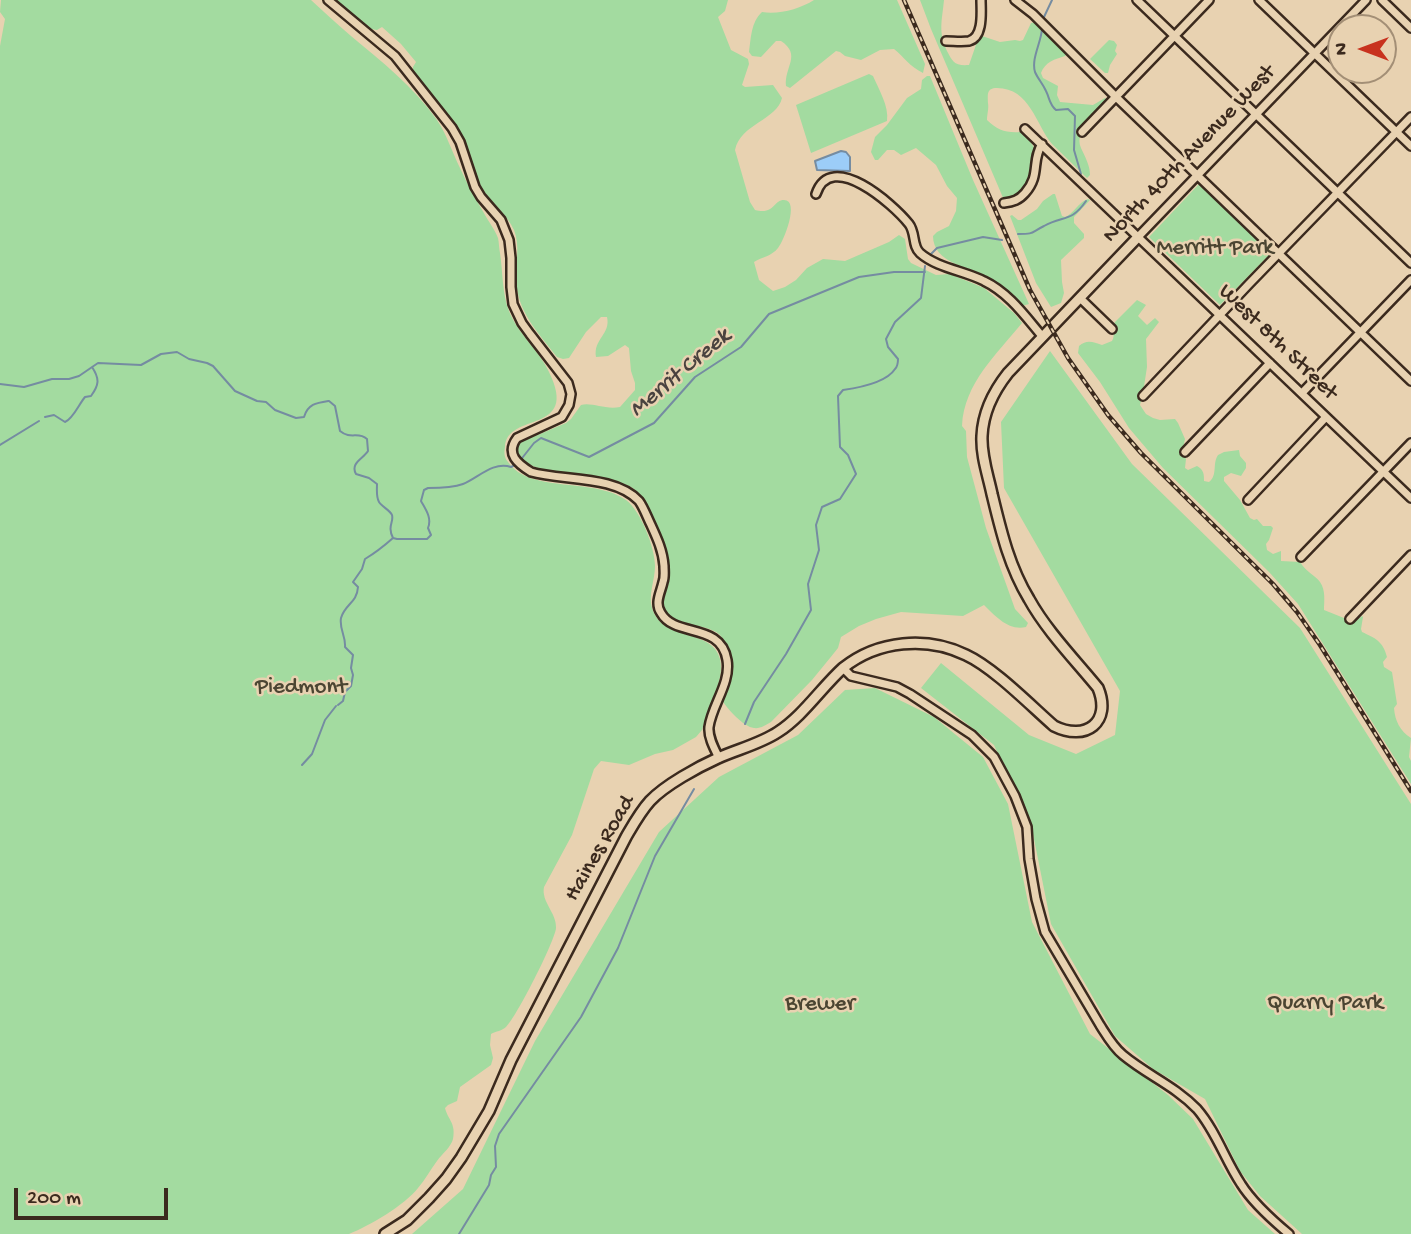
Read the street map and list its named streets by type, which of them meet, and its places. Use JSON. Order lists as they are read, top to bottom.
{
  "streets": {
    "main road": ["North 40th Avenue West", "Haines Road"],
    "street": ["West 8th Street"]
  },
  "crossings": [
    ["North 40th Avenue West", "West 8th Street"],
    ["North 40th Avenue West", "Haines Road"]
  ],
  "water": ["Merrit Creek"],
  "parks": [
    "Merritt Park",
    "Piedmont",
    "Quarry Park",
    "Brewer"
  ],
  "scale_bar": "200 m",
  "north": "left"
}
